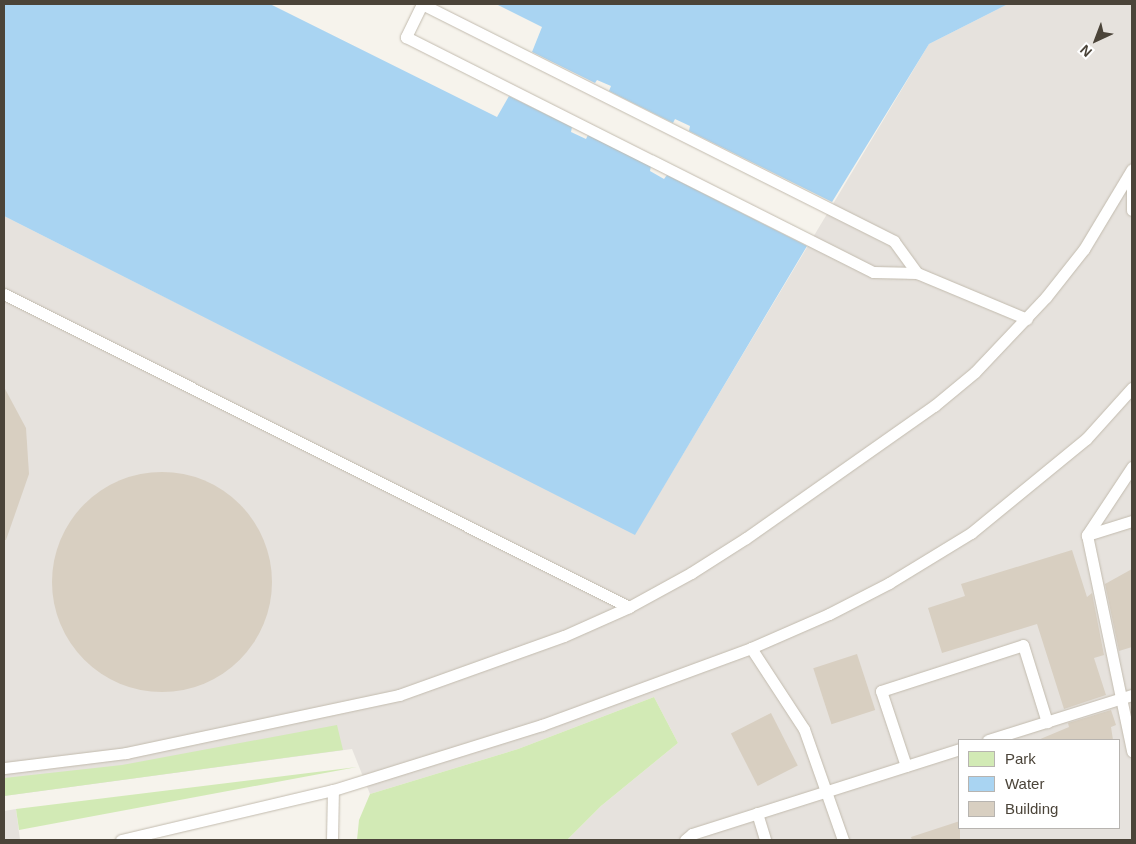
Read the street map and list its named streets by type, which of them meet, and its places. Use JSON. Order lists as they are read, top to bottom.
{
  "legend": ["Park", "Water", "Building"],
  "north": "bottom left"
}
